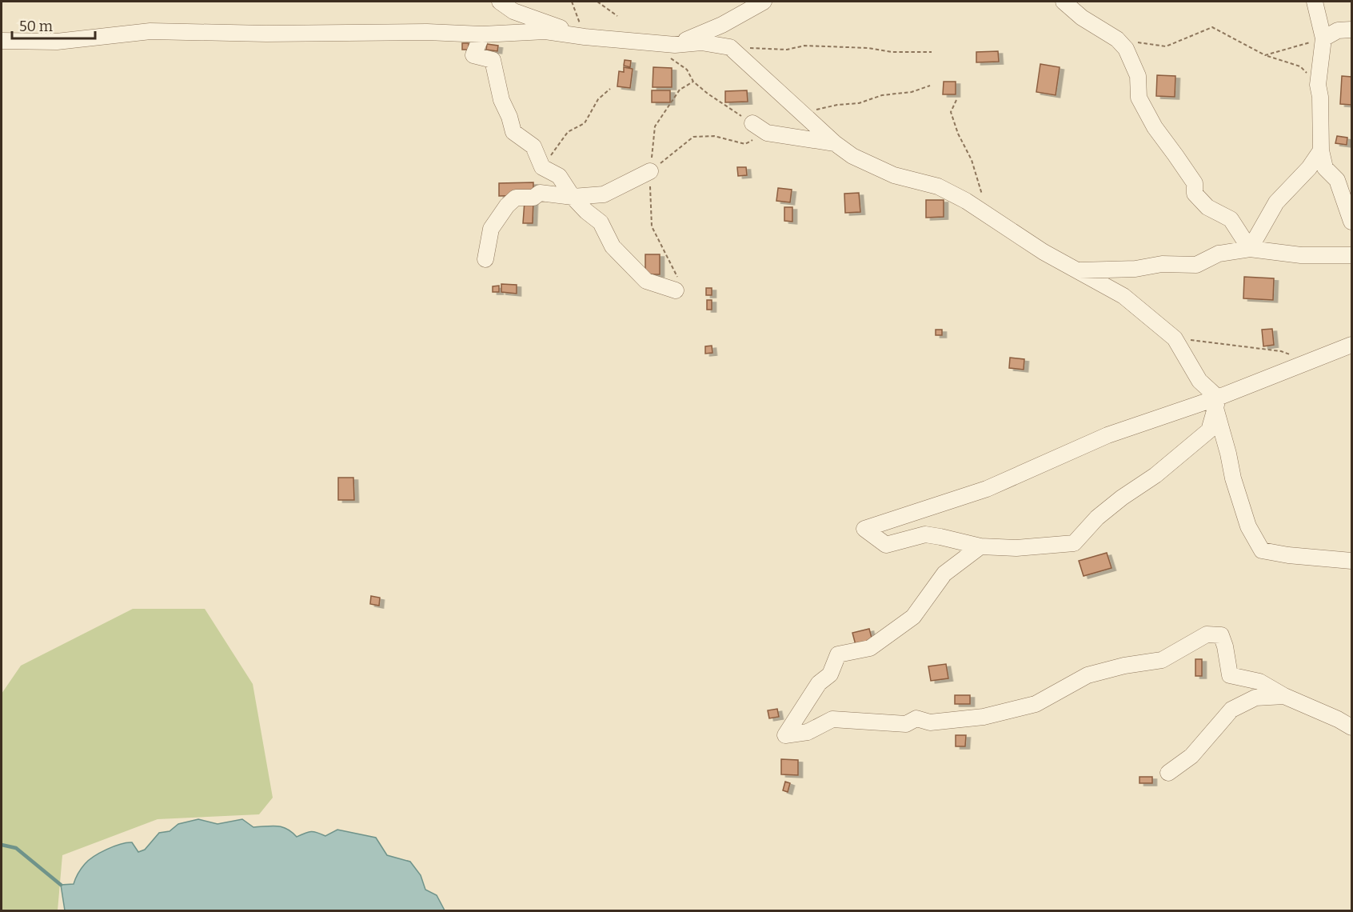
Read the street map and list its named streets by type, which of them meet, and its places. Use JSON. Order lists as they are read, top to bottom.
{
  "scale_bar": "50 m"
}
